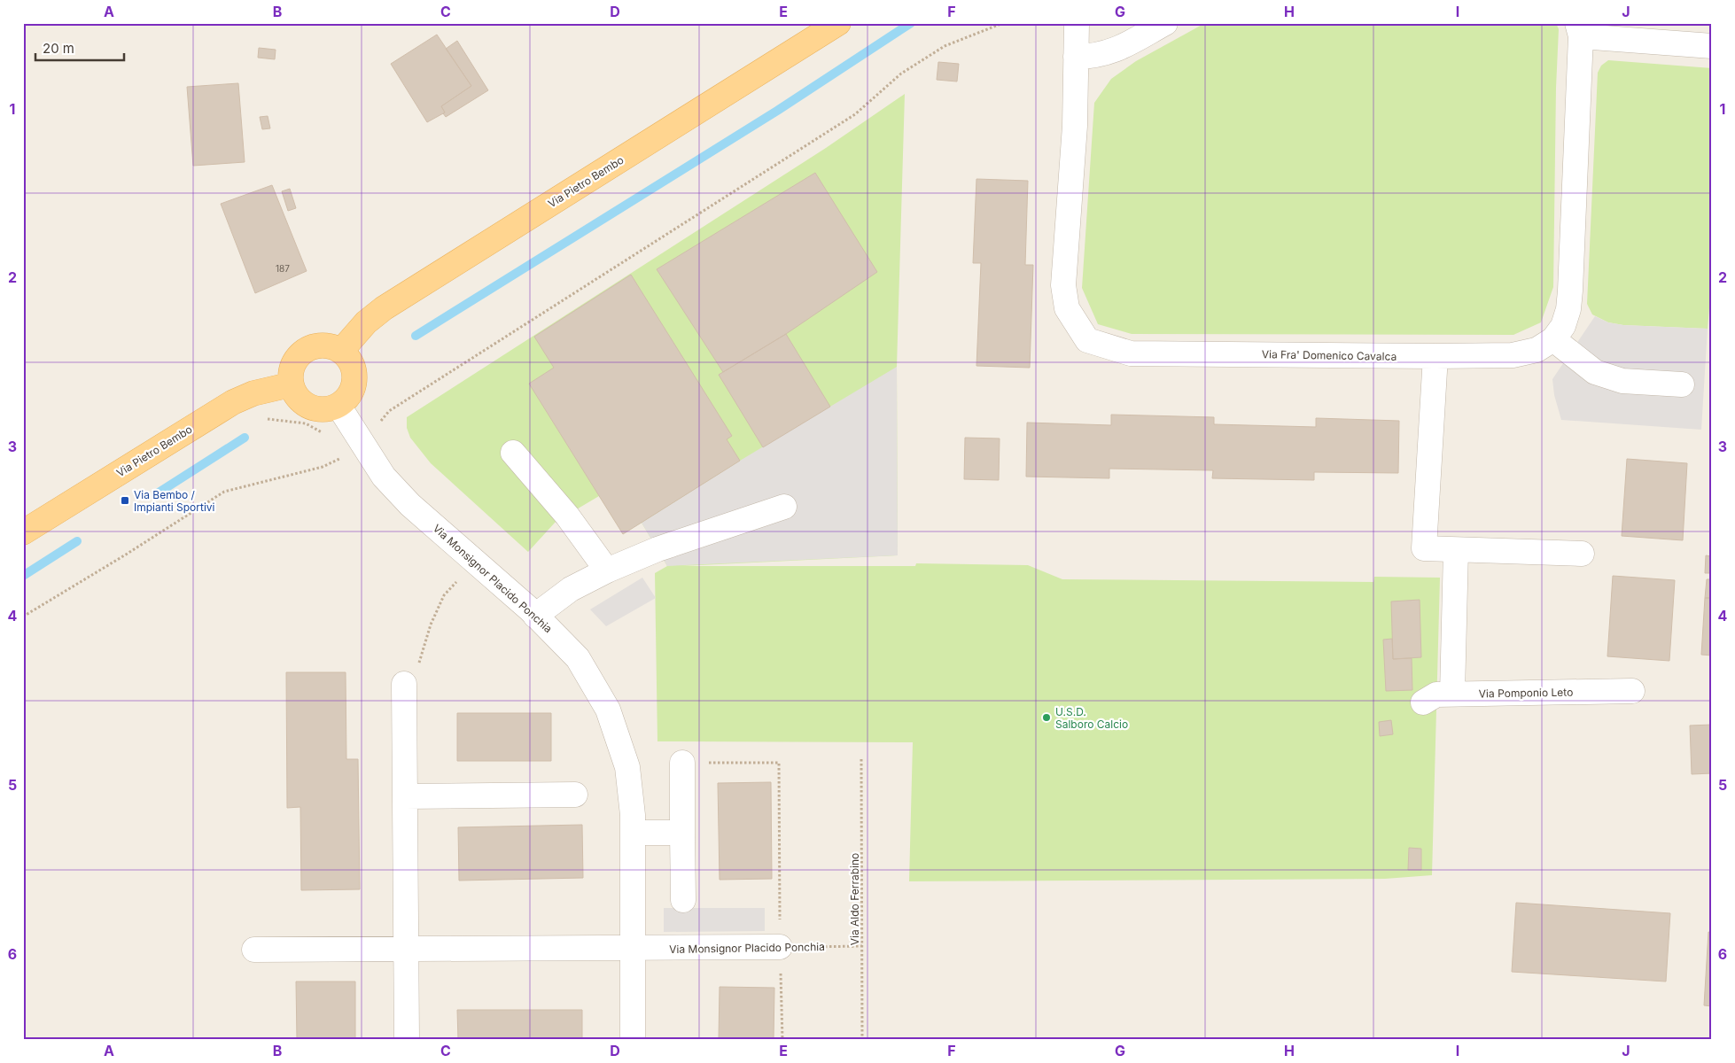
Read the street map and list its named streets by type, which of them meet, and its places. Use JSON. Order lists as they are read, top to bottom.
{
  "streets": {
    "main road": ["Via Pietro Bembo"],
    "street": ["Via Fra' Domenico Cavalca", "Via Monsignor Placido Ponchia", "Via Pomponio Leto"],
    "path": ["Via Aldo Ferrabino"]
  },
  "crossings": [
    ["Via Pietro Bembo", "Via Monsignor Placido Ponchia"],
    ["Via Monsignor Placido Ponchia", "Via Aldo Ferrabino"]
  ],
  "places": {
    "transit": ["Via Bembo / Impianti Sportivi"],
    "other": ["U.S.D. Salboro Calcio"]
  },
  "house_numbers": ["187"],
  "scale_bar": "20 m",
  "grid": {
    "columns": [
      "A",
      "B",
      "C",
      "D",
      "E",
      "F",
      "G",
      "H",
      "I",
      "J"
    ],
    "rows": [
      "1",
      "2",
      "3",
      "4",
      "5",
      "6"
    ]
  }
}
